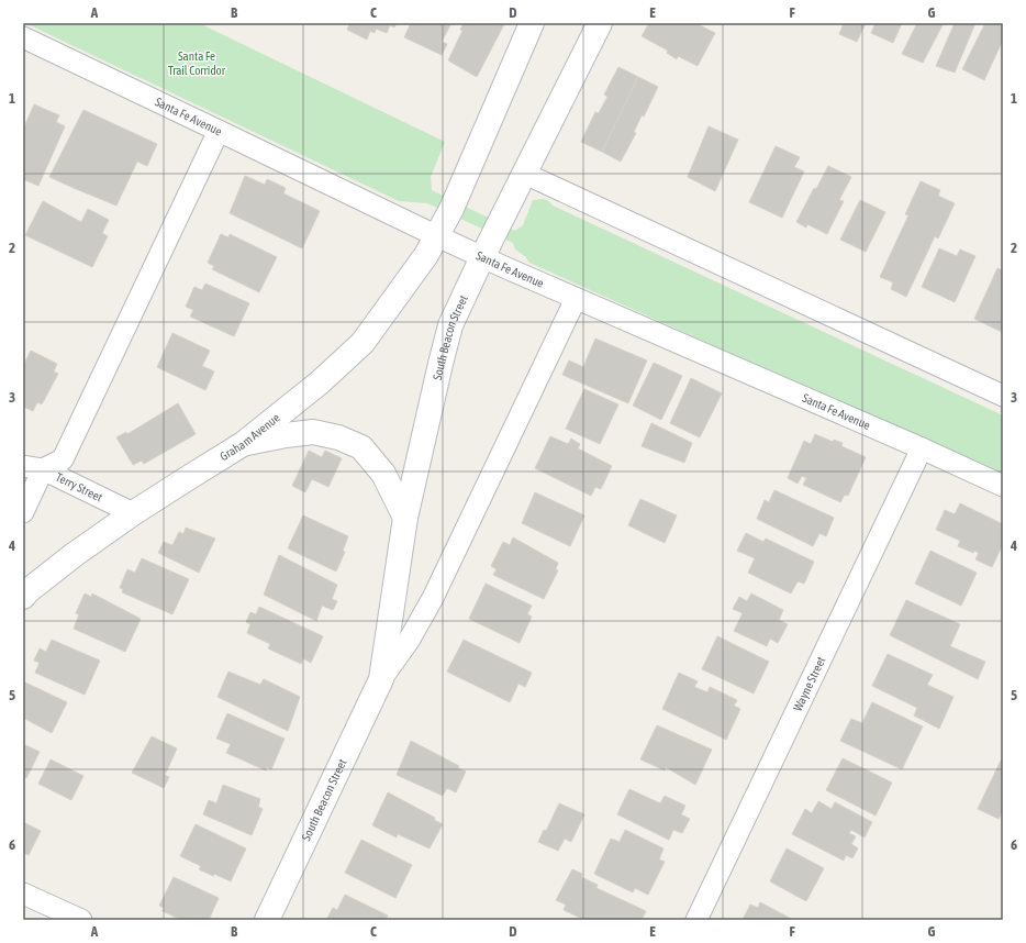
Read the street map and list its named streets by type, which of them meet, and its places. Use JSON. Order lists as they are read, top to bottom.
{
  "streets": {
    "street": [
      "Santa Fe Avenue",
      "South Beacon Street",
      "Graham Avenue",
      "Terry Street",
      "Wayne Street"
    ]
  },
  "crossings": [
    ["Santa Fe Avenue", "South Beacon Street"],
    ["Santa Fe Avenue", "Graham Avenue"],
    ["Santa Fe Avenue", "Wayne Street"],
    ["Graham Avenue", "Terry Street"]
  ],
  "parks": ["Santa Fe Trail Corridor"],
  "grid": {
    "columns": [
      "A",
      "B",
      "C",
      "D",
      "E",
      "F",
      "G"
    ],
    "rows": [
      "1",
      "2",
      "3",
      "4",
      "5",
      "6"
    ]
  }
}
